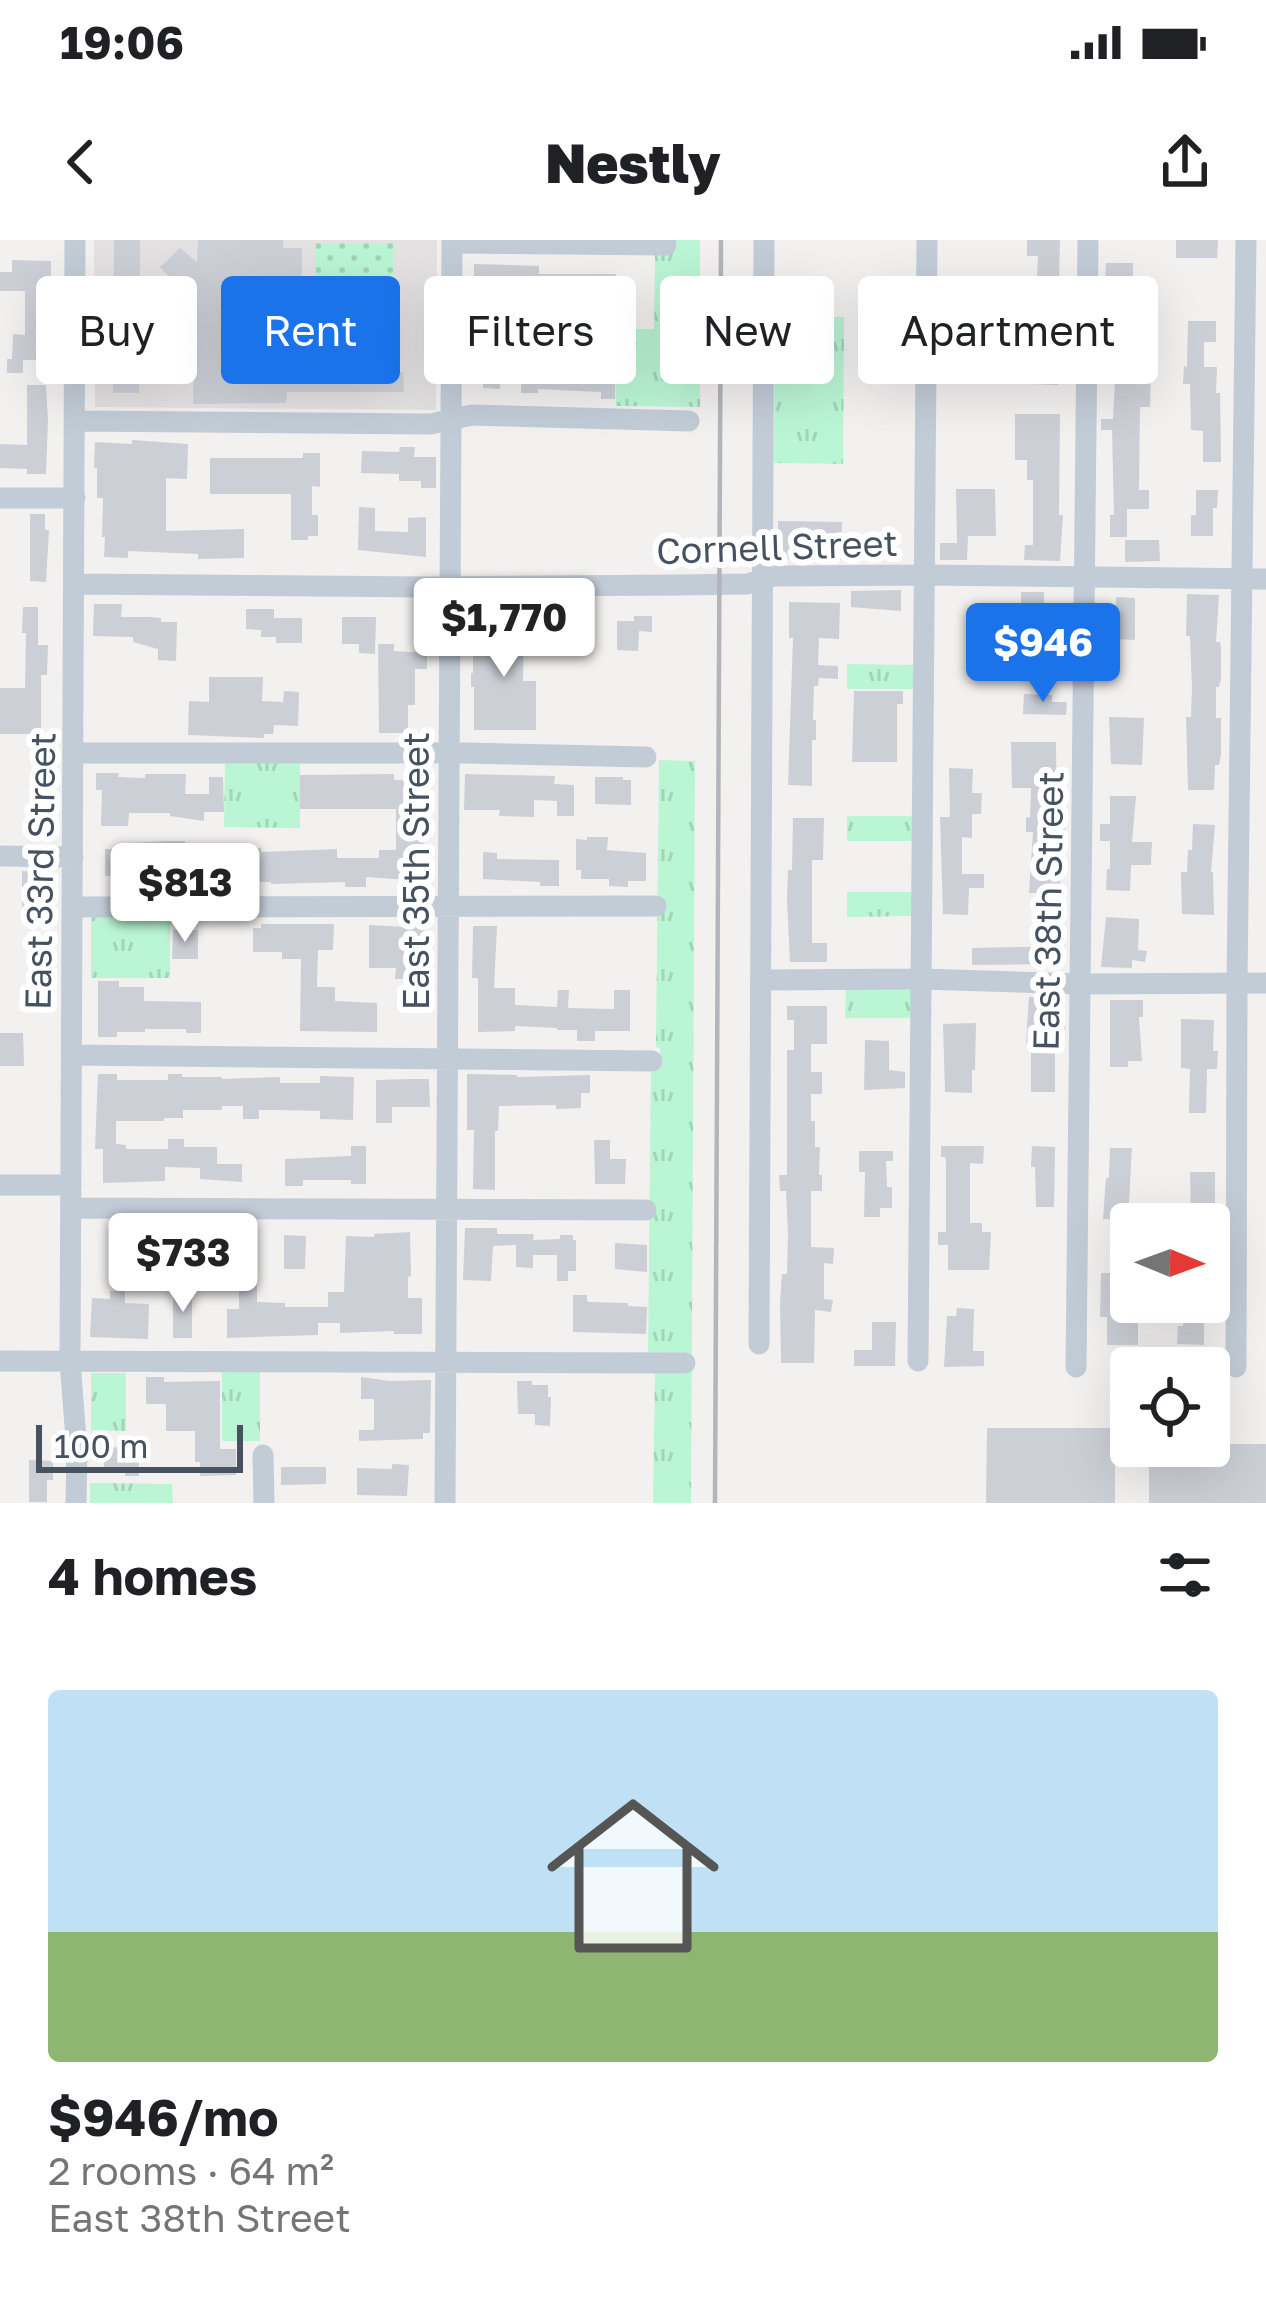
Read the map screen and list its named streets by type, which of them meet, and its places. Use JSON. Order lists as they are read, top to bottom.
{
  "streets": {
    "street": [
      "Cornell Street",
      "East 33rd Street",
      "East 35th Street",
      "East 38th Street"
    ]
  },
  "crossings": [
    ["Cornell Street", "East 33rd Street"],
    ["Cornell Street", "East 35th Street"],
    ["Cornell Street", "East 38th Street"]
  ],
  "scale_bar": "100 m",
  "north": "right",
  "page": {
    "status": "19:06",
    "header": "Nestly",
    "chip": [
      "Buy",
      "Rent",
      "Filters",
      "New",
      "Apartment"
    ],
    "price": [
      "$1,770",
      "$946",
      "$813",
      "$733"
    ],
    "scale": "100 m",
    "heading": "4 homes",
    "list": [
      {
        "name": "$946/mo",
        "note": "2 rooms · 64 m² · East 38th Street"
      }
    ]
  }
}
